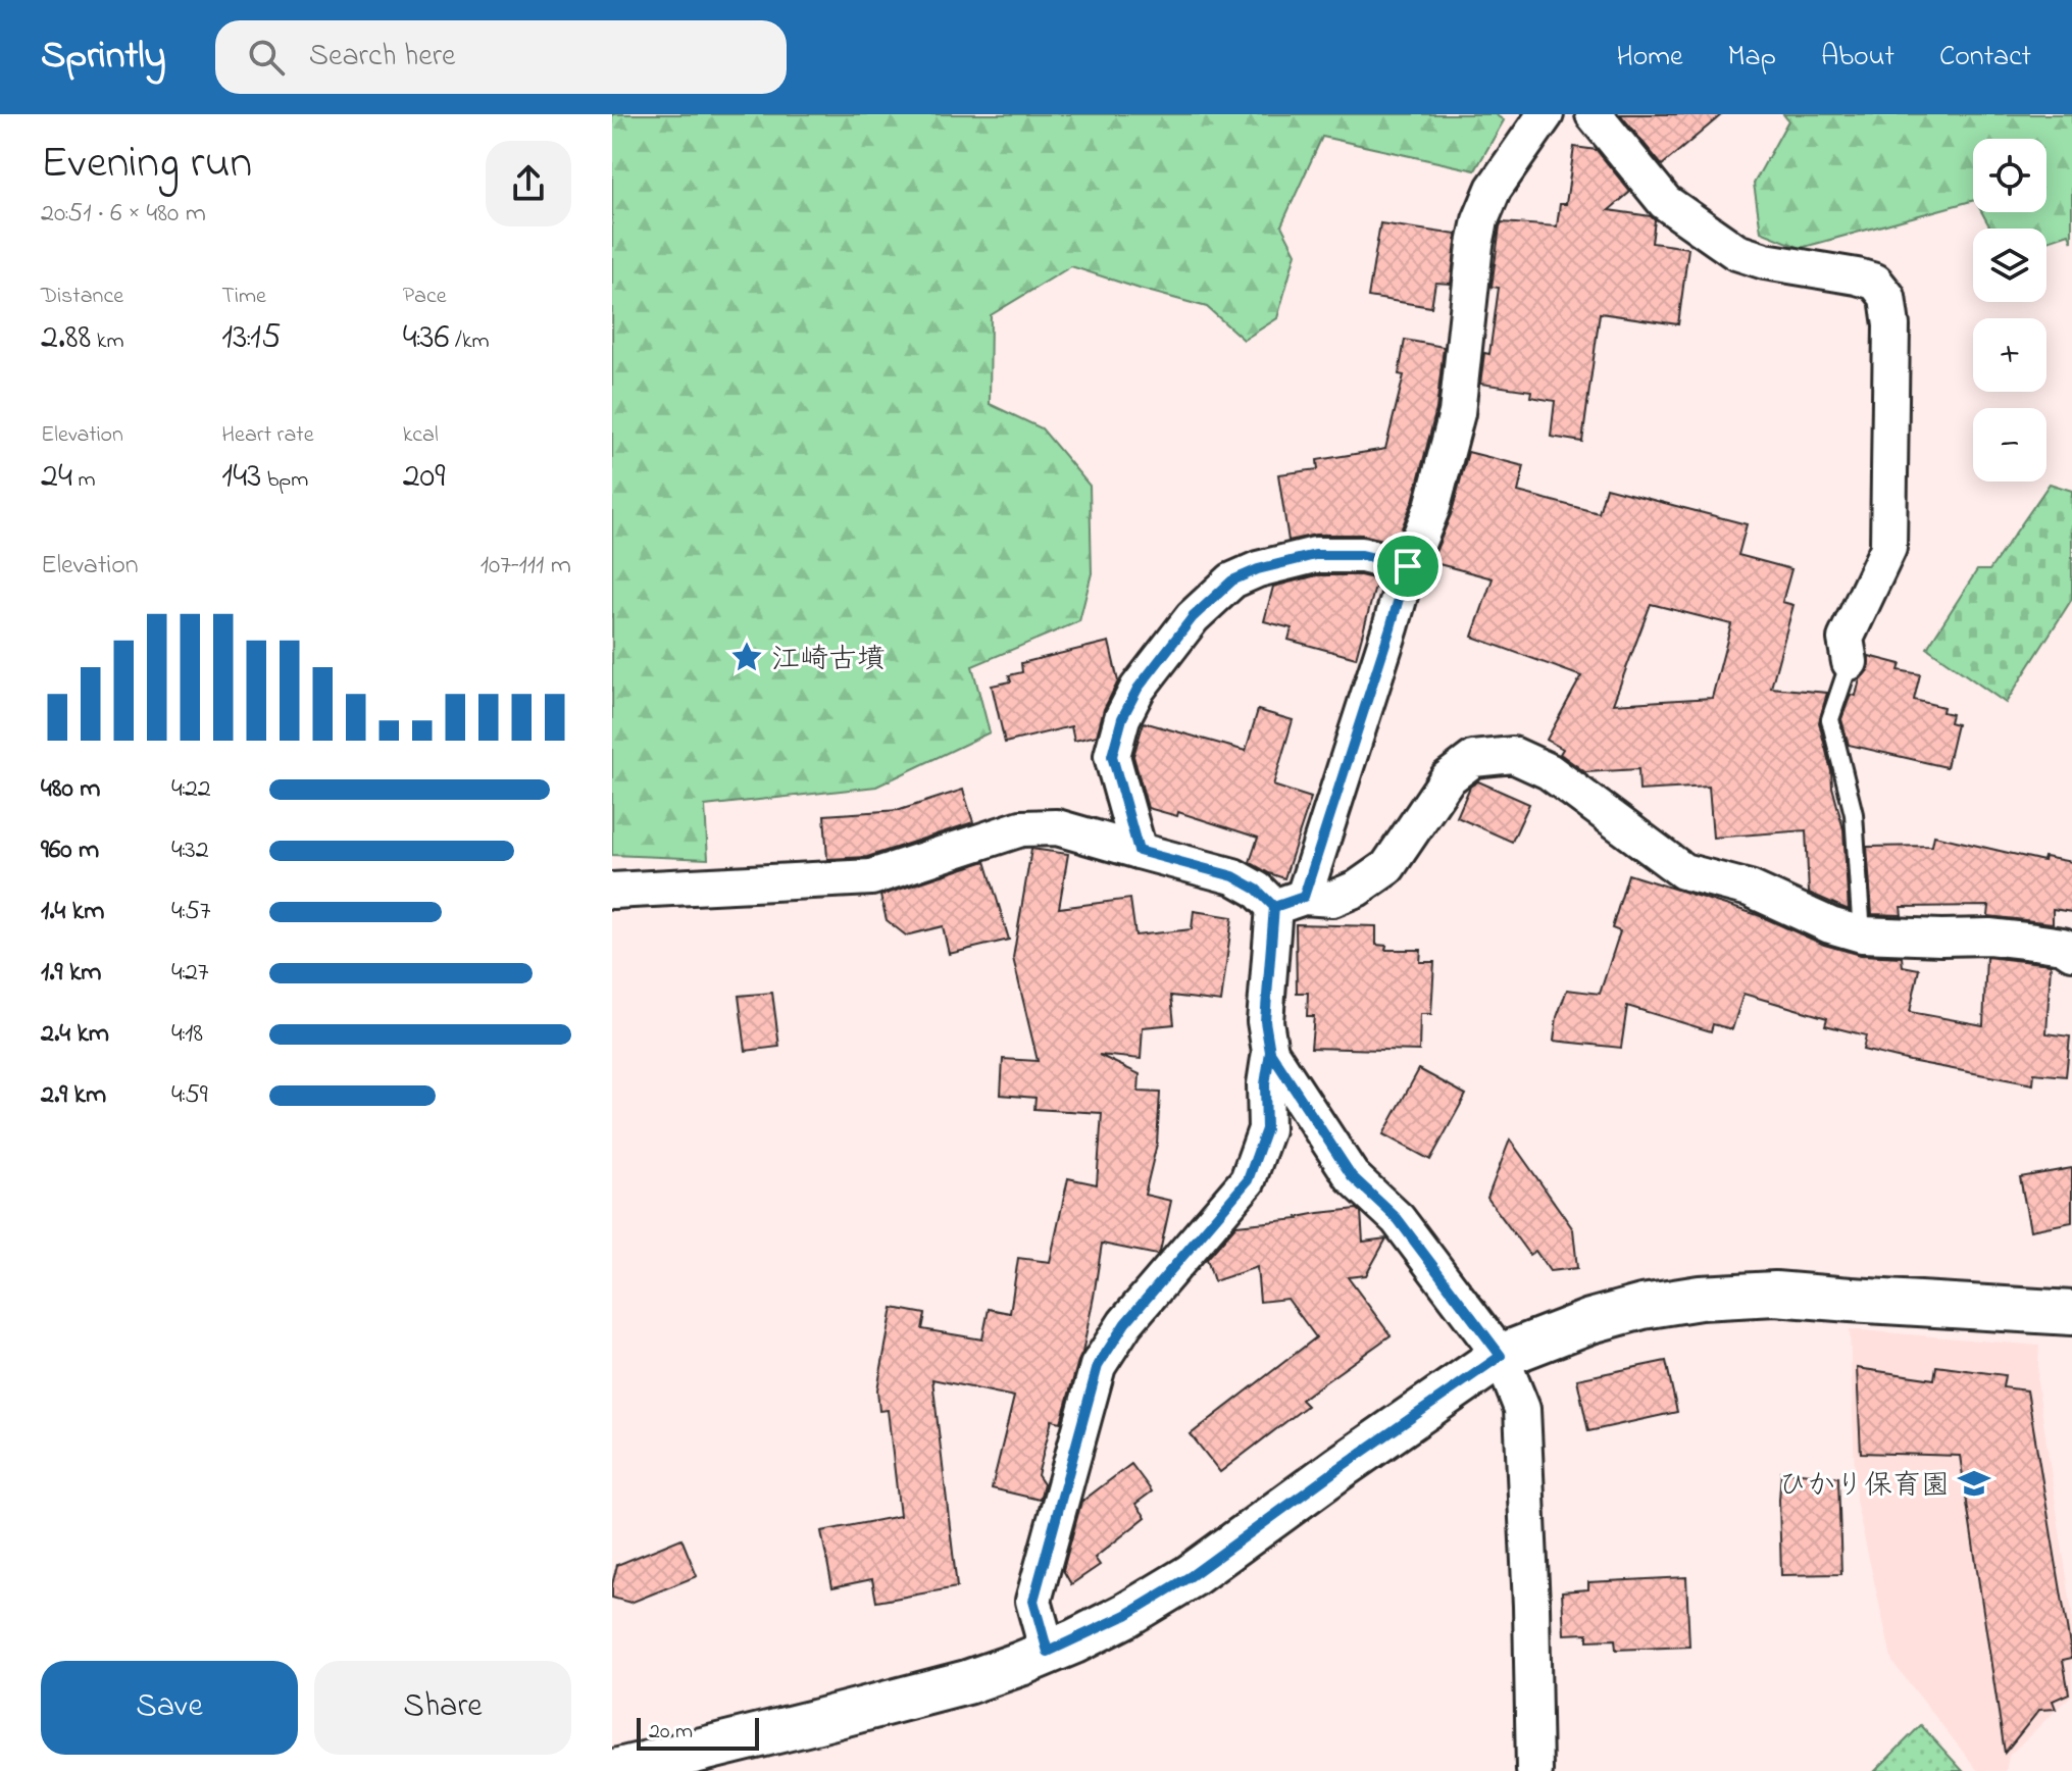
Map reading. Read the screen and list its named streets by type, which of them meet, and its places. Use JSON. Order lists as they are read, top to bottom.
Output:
{
  "places": {
    "place": ["江崎古墳"],
    "school or university": ["ひかり保育園"]
  },
  "scale_bar": "20 m",
  "page": {
    "header": "Sprintly",
    "search": "Search here",
    "nav": [
      "Home",
      "Map",
      "About",
      "Contact"
    ],
    "heading": ["Evening run", "20:51 · 6 × 480 m"],
    "map_buttons": ["+", "−"],
    "stats": [
      ["Distance", "2.88 km"],
      ["Time", "13:15"],
      ["Pace", "4:36 /km"],
      ["Elevation", "24 m"],
      ["Heart rate", "143 bpm"],
      ["kcal", "209"]
    ],
    "chart": ["Elevation", "107–111 m"],
    "list": [
      {
        "name": "480 m",
        "note": "4:22"
      },
      {
        "name": "960 m",
        "note": "4:32"
      },
      {
        "name": "1.4 km",
        "note": "4:57"
      },
      {
        "name": "1.9 km",
        "note": "4:27"
      },
      {
        "name": "2.4 km",
        "note": "4:18"
      },
      {
        "name": "2.9 km",
        "note": "4:59"
      }
    ],
    "buttons": ["Save", "Share"],
    "scale": "20 m"
  }
}
